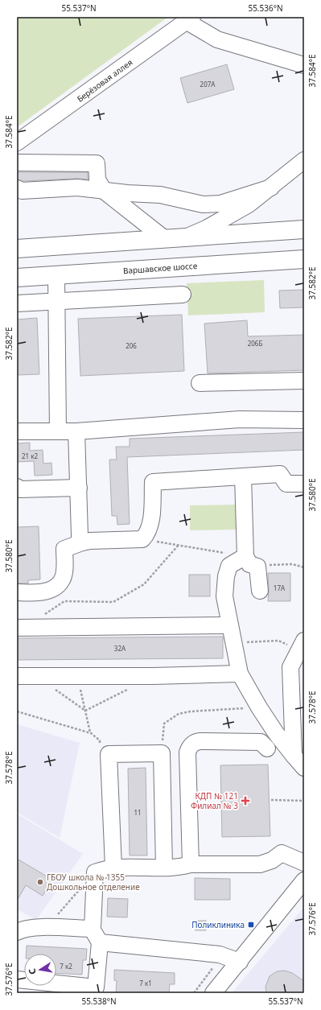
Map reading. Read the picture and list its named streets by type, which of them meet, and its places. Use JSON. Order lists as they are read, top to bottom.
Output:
{
  "streets": {
    "main road": ["Варшавское шоссе"],
    "street": ["Берёзовая аллея"]
  },
  "places": {
    "health": ["КДП № 121 Филиал № 3"],
    "other": ["ГБОУ школа № 1355 Дошкольное отделение"],
    "transit": ["Поликлиника"]
  },
  "house_numbers": [
    "207А",
    "206Б",
    "206",
    "21 к2",
    "17А",
    "32А",
    "11",
    "7 к2",
    "7 к1"
  ],
  "north": "left",
  "coordinates": [
    "55.537°N",
    "55.536°N",
    "37.584°E",
    "37.582°E",
    "37.580°E",
    "37.578°E",
    "37.576°E",
    "55.538°N"
  ]
}
